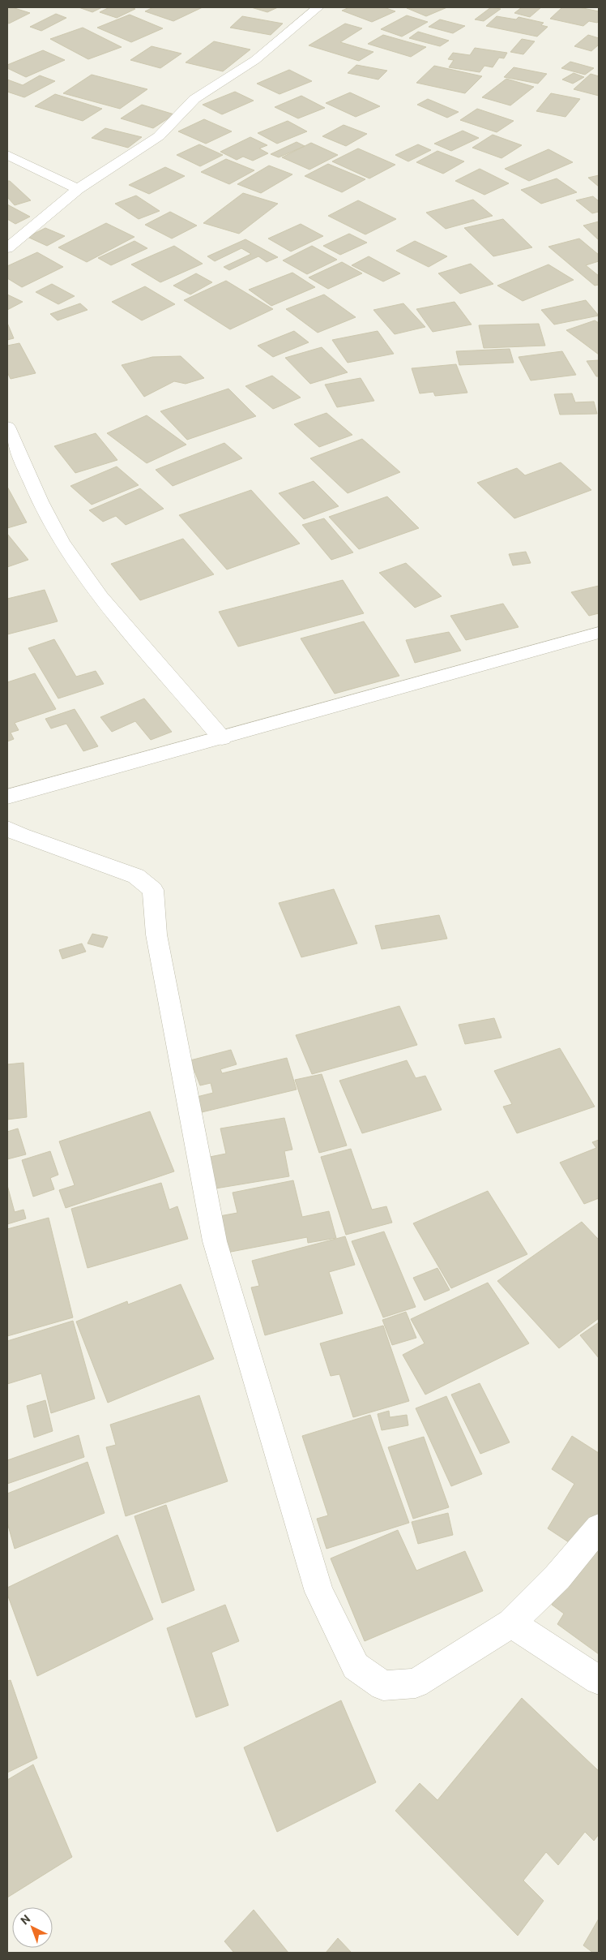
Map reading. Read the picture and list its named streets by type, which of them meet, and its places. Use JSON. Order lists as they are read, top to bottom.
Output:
{
  "north": "top left"
}
